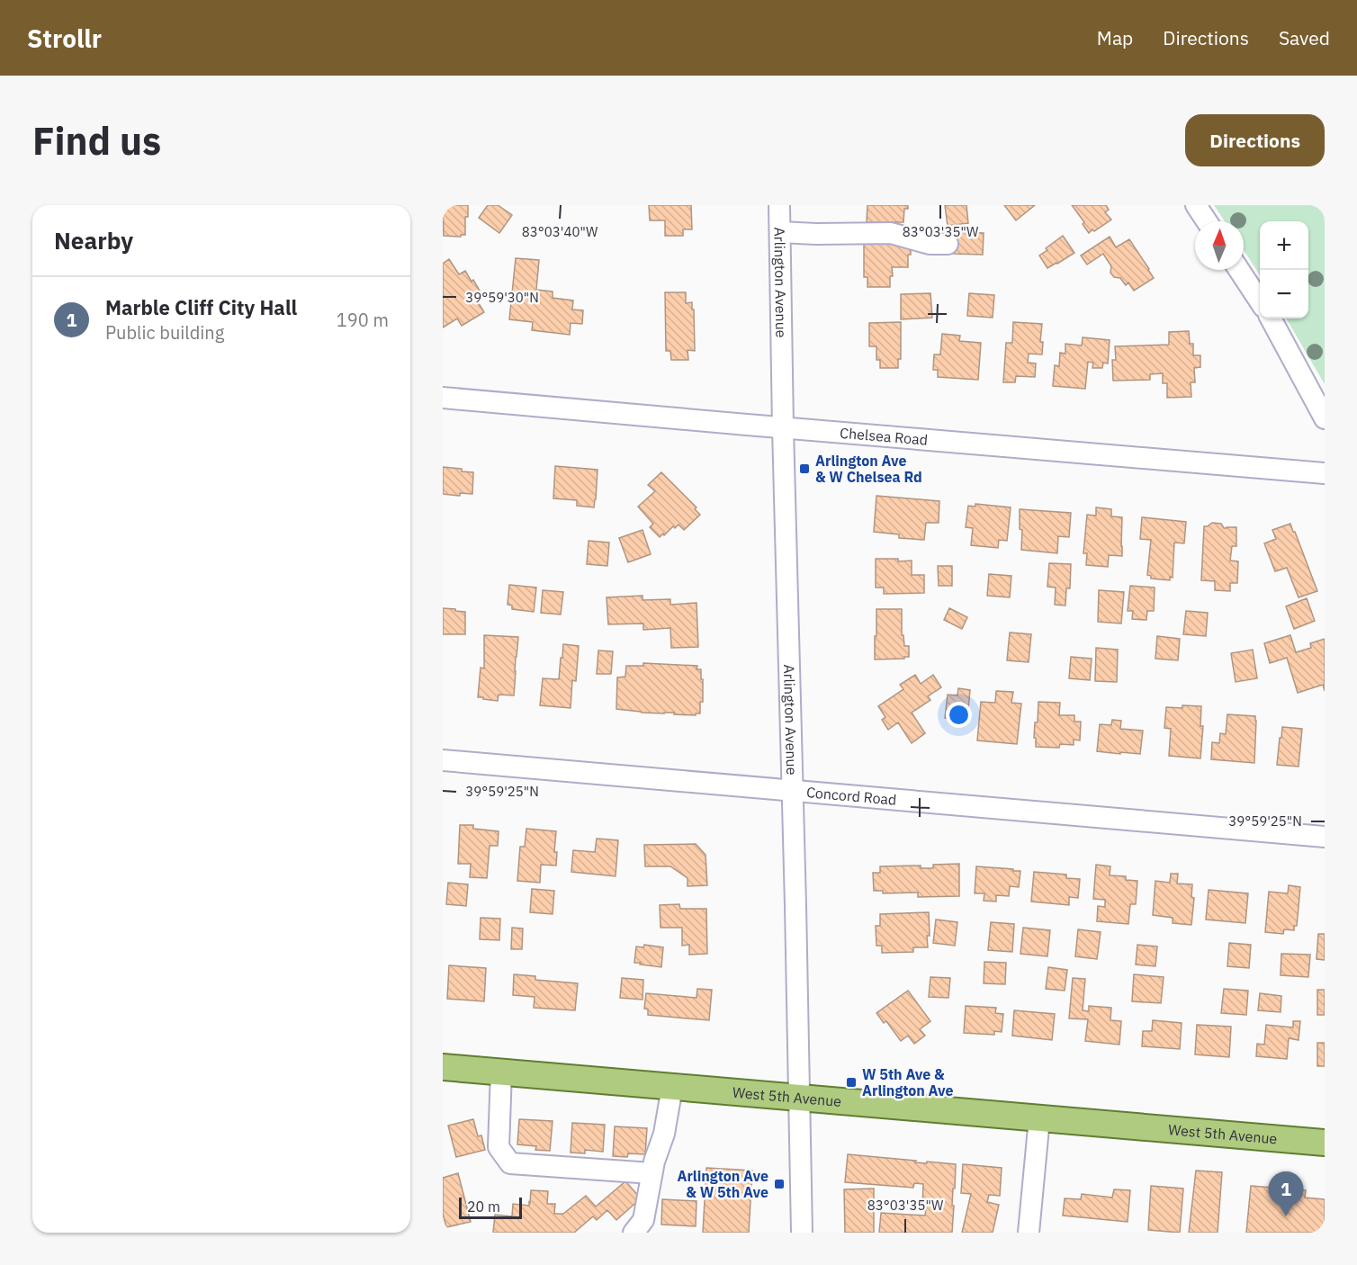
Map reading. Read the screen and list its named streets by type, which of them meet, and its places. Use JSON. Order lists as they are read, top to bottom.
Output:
{
  "streets": {
    "main road": ["West 5th Avenue"],
    "street": ["Arlington Avenue", "Chelsea Road", "Concord Road"]
  },
  "crossings": [
    ["Arlington Avenue", "Chelsea Road"],
    ["Arlington Avenue", "Concord Road"],
    ["Arlington Avenue", "West 5th Avenue"]
  ],
  "places": {
    "transit": ["Arlington Ave & W Chelsea Rd", "W 5th Ave & Arlington Ave", "Arlington Ave & W 5th Ave"]
  },
  "scale_bar": "20 m",
  "north": "top",
  "page": {
    "header": "Strollr",
    "nav": ["Map", "Directions", "Saved"],
    "buttons": "Directions",
    "title": "Find us",
    "heading": "Nearby",
    "map_buttons": ["+", "−"],
    "list": [
      {
        "mark": "1",
        "name": "Marble Cliff City Hall",
        "note": "Public building",
        "value": "190 m"
      }
    ],
    "pins": "1",
    "scale": "20 m"
  },
  "coordinates": [
    "83°03'40\"W",
    "83°03'35\"W",
    "39°59'30\"N",
    "39°59'25\"N"
  ]
}
